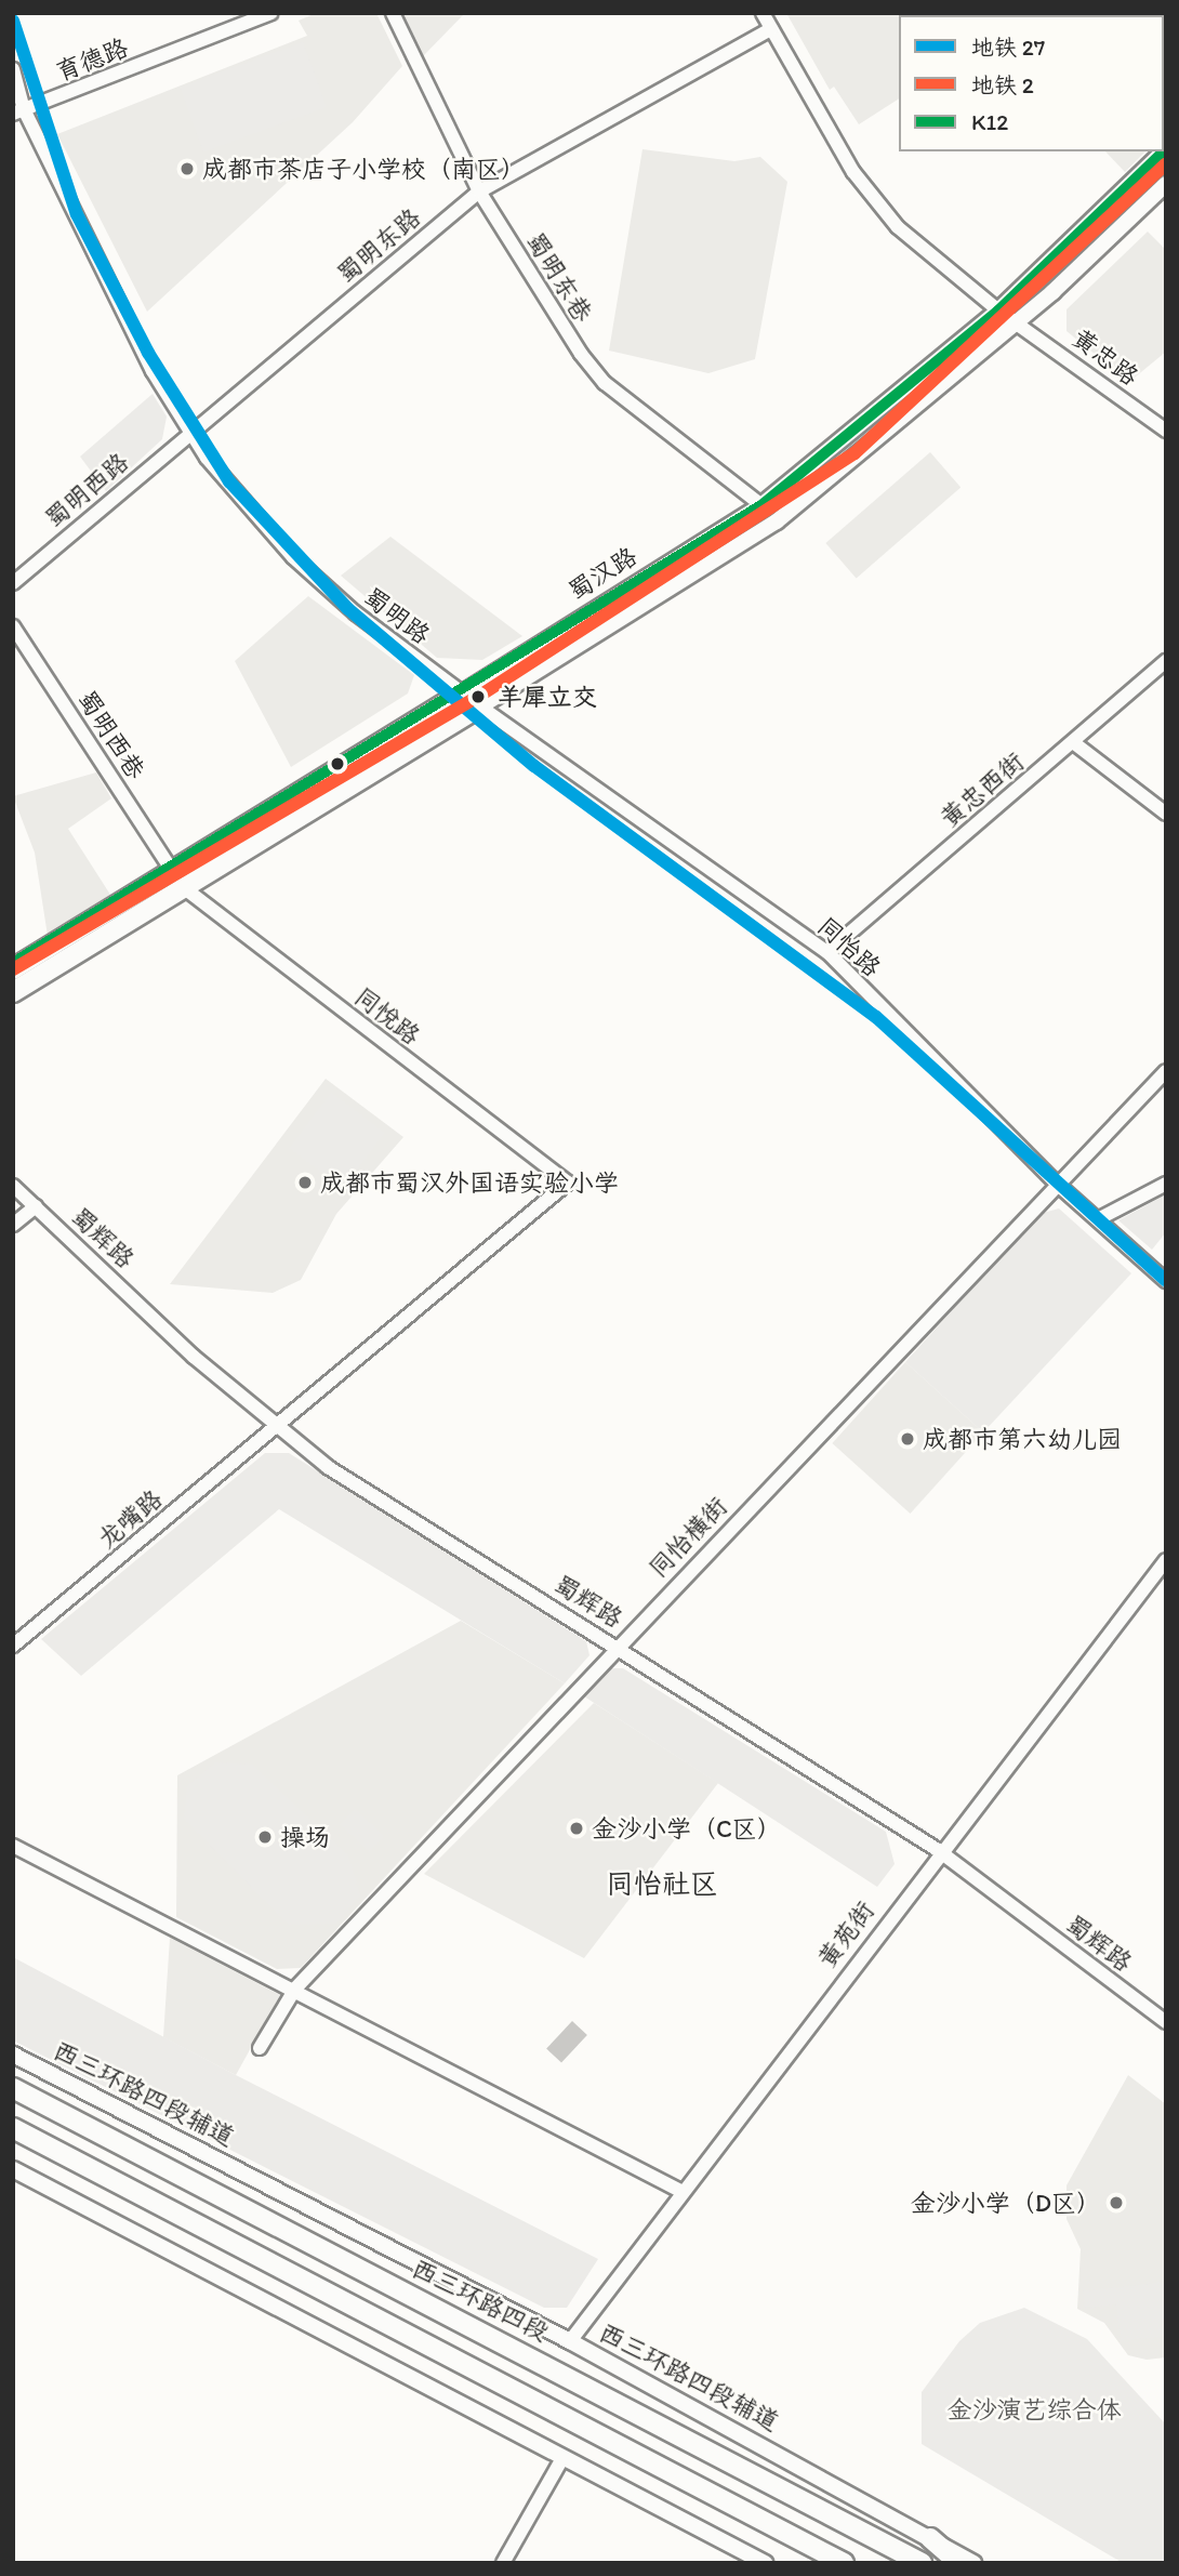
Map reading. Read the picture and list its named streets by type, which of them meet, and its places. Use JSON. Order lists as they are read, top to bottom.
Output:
{
  "streets": {
    "highway": ["蜀汉路", "西三环路四段"],
    "main road": ["西三环路四段辅道"],
    "street": [
      "育德路",
      "蜀明东路",
      "蜀明东巷",
      "黄忠路",
      "蜀明西路",
      "蜀明路",
      "蜀明西巷",
      "黄忠西街",
      "同怡路",
      "同悦路",
      "蜀辉路",
      "龙嘴路",
      "同怡横街",
      "黄苑街"
    ]
  },
  "crossings": [
    ["育德路", "蜀明路"],
    ["蜀明东路", "蜀明东巷"],
    ["蜀明东路", "黄忠路"],
    ["蜀明东路", "蜀明西路"],
    ["蜀明东路", "蜀明路"],
    ["蜀明东巷", "蜀汉路"],
    ["黄忠路", "蜀汉路"],
    ["蜀明西路", "蜀明路"],
    ["蜀汉路", "蜀明路"],
    ["蜀汉路", "蜀明西巷"],
    ["蜀汉路", "同怡路"],
    ["蜀汉路", "同悦路"],
    ["蜀明路", "同怡路"],
    ["蜀明西巷", "同悦路"],
    ["黄忠西街", "同怡路"],
    ["同怡路", "同怡横街"],
    ["同悦路", "龙嘴路"],
    ["蜀辉路", "龙嘴路"],
    ["蜀辉路", "同怡横街"],
    ["蜀辉路", "黄苑街"],
    ["黄苑街", "西三环路四段辅道"]
  ],
  "districts": ["同怡社区"],
  "parks": ["金沙演艺综合体"],
  "places": [
    "成都市茶店子小学校（南区）",
    "羊犀立交",
    "成都市蜀汉外国语实验小学",
    "成都市第六幼儿园",
    "金沙小学（C区）",
    "操场",
    "金沙小学（D区）"
  ],
  "lines": ["metro line 27", "transit line K12", "metro line 2"],
  "legend": ["地铁 27", "地铁 2", "K12"]
}
